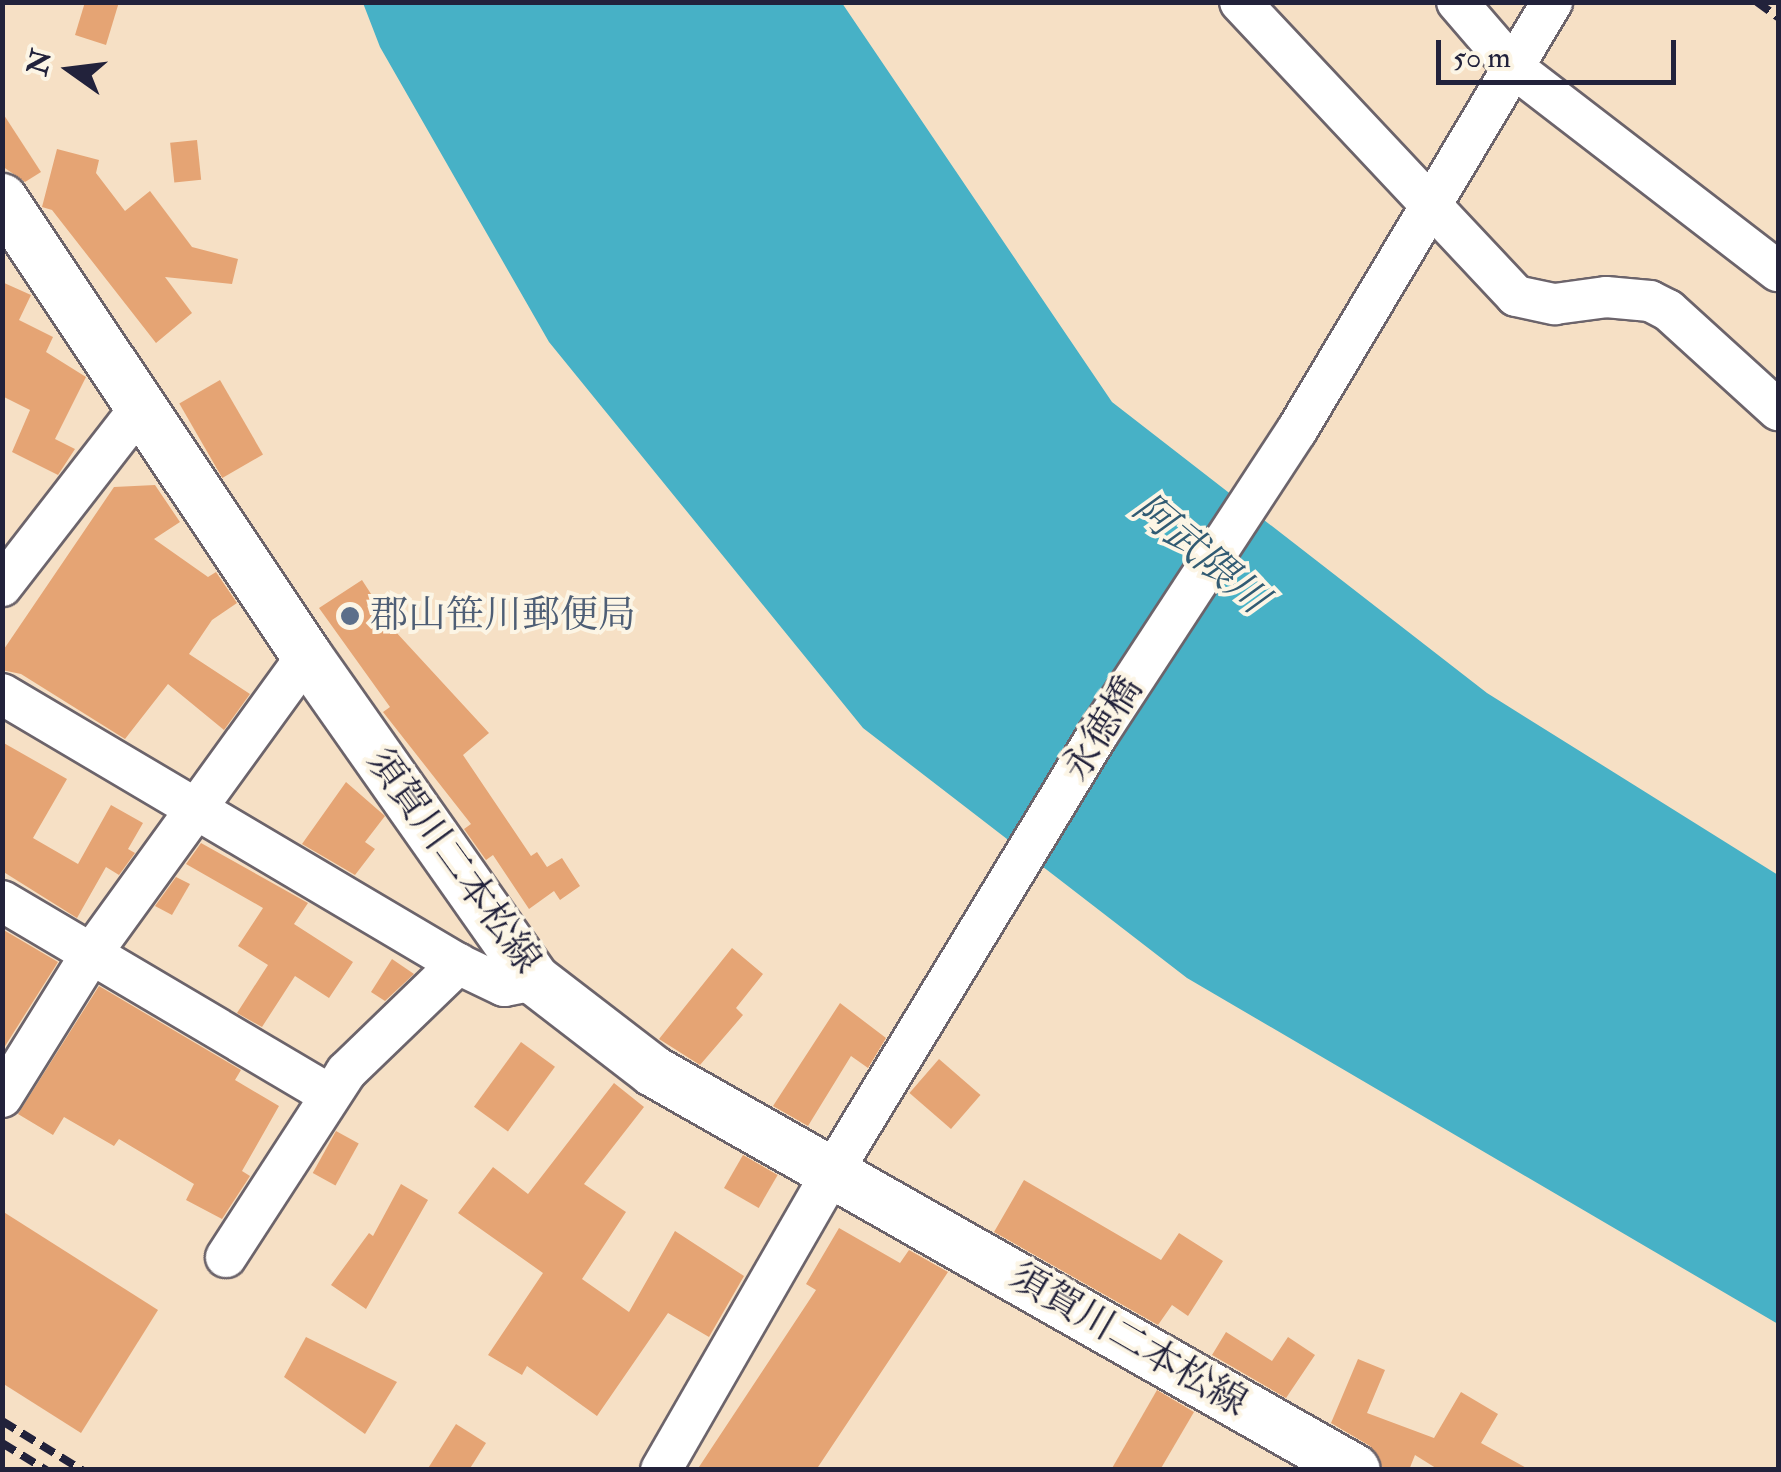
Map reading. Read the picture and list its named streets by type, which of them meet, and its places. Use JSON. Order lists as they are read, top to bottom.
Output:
{
  "streets": {
    "main road": ["須賀川二本松線"],
    "street": ["永徳橋"]
  },
  "crossings": [
    ["永徳橋", "須賀川二本松線"]
  ],
  "water": ["阿武隈川"],
  "places": ["郡山笹川郵便局"],
  "scale_bar": "50 m",
  "north": "left"
}
